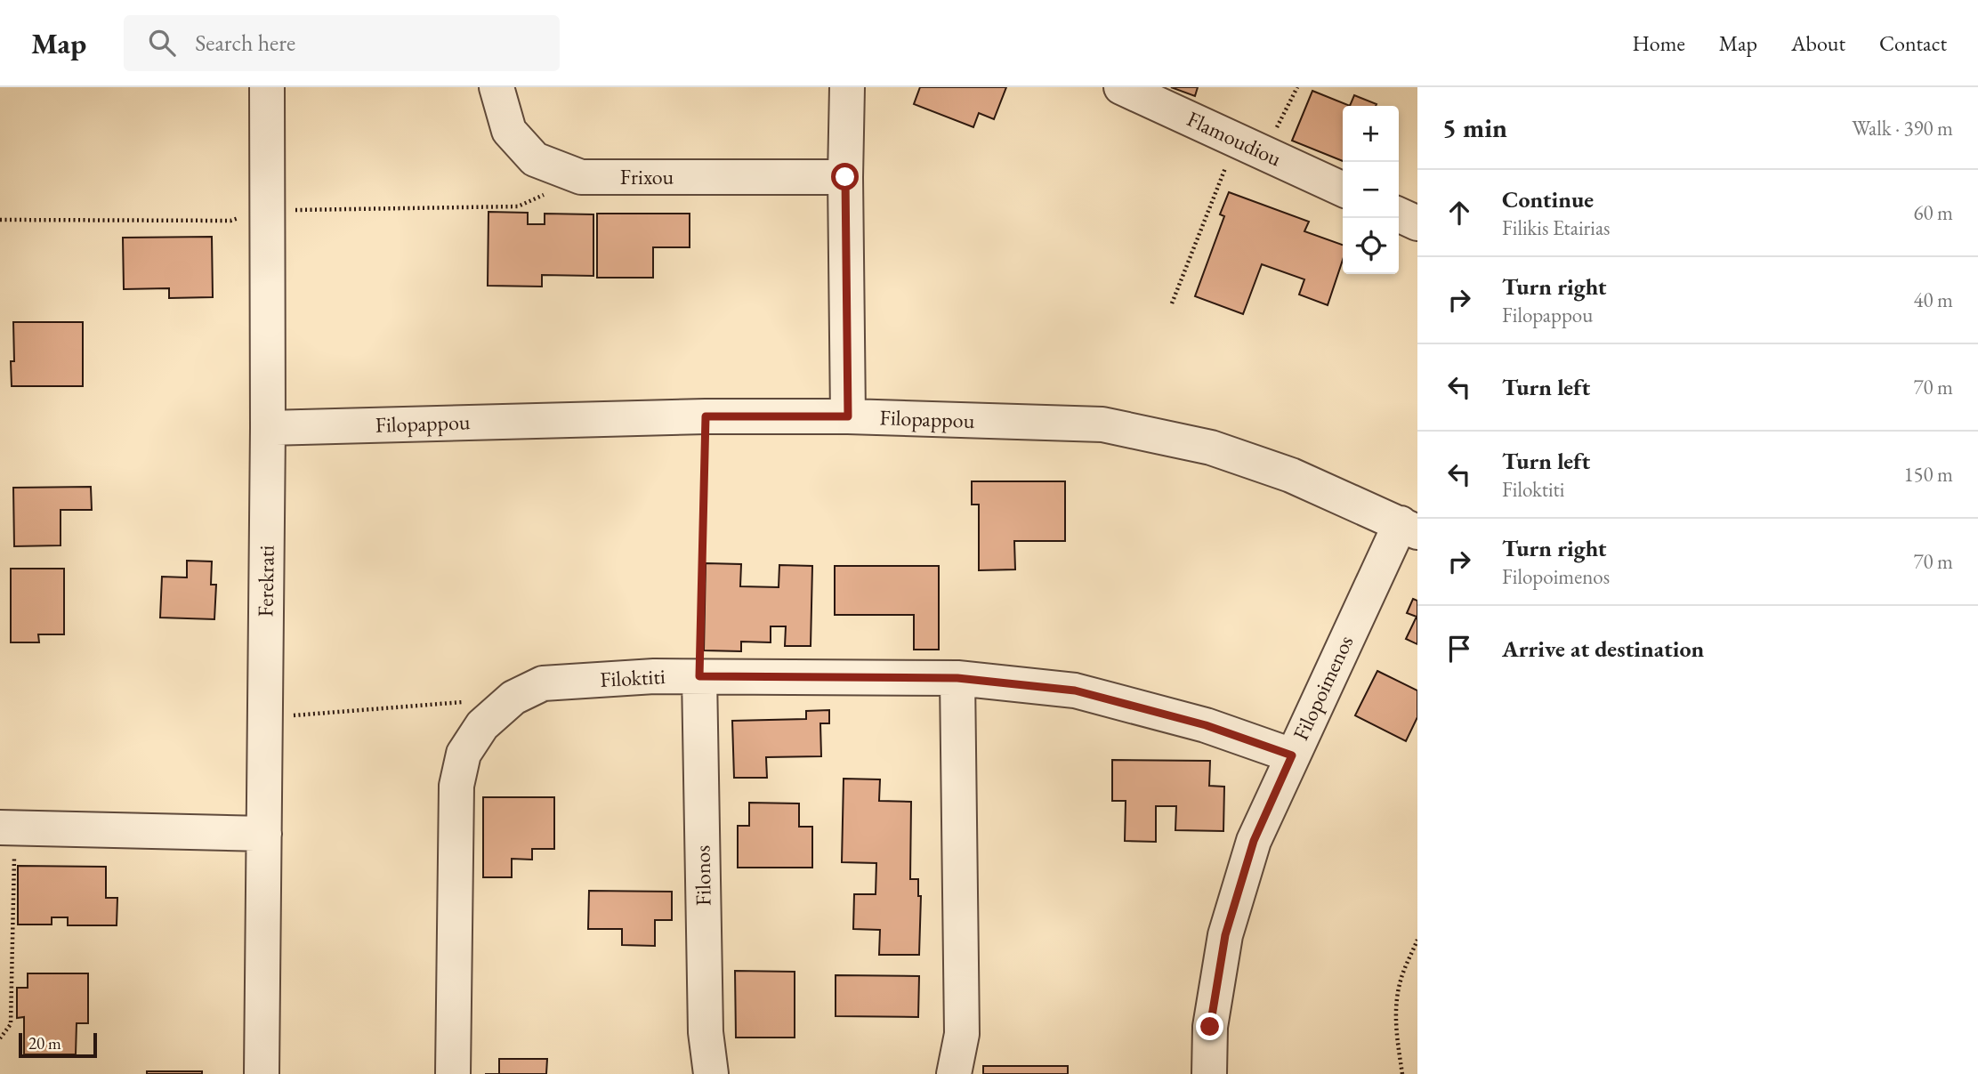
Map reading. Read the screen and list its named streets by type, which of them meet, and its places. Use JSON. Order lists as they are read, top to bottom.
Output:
{
  "streets": {
    "street": [
      "Flamoudiou",
      "Frixou",
      "Filopappou",
      "Ferekrati",
      "Filoktiti",
      "Filopoimenos",
      "Filonos"
    ]
  },
  "crossings": [
    ["Filopappou", "Ferekrati"],
    ["Filopappou", "Filopoimenos"],
    ["Filoktiti", "Filopoimenos"],
    ["Filoktiti", "Filonos"]
  ],
  "scale_bar": "20 m",
  "page": {
    "header": "Map",
    "search": "Search here",
    "nav": [
      "Home",
      "Map",
      "About",
      "Contact"
    ],
    "heading": ["5 min", "Walk · 390 m"],
    "map_buttons": ["+", "−"],
    "list": [
      ["Continue", "Filikis Etairias", "60 m"],
      ["Turn right", "Filopappou", "40 m"],
      ["Turn left", "70 m"],
      ["Turn left", "Filoktiti", "150 m"],
      ["Turn right", "Filopoimenos", "70 m"],
      "Arrive at destination"
    ],
    "scale": "20 m"
  }
}
